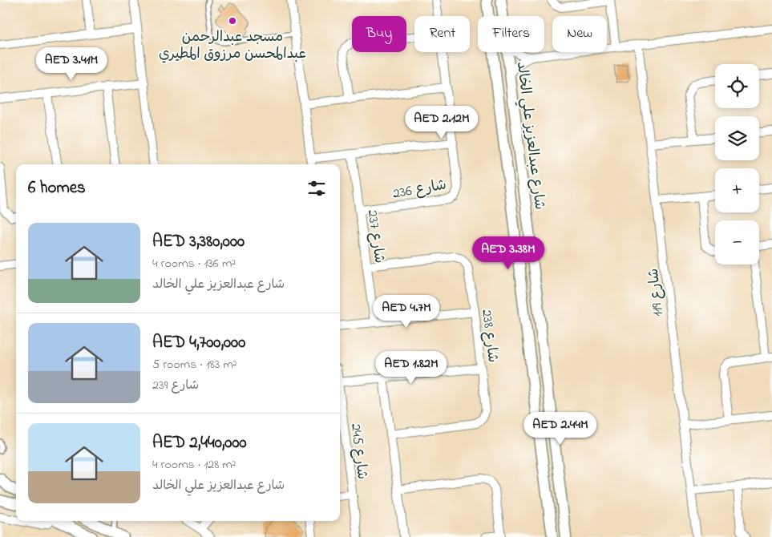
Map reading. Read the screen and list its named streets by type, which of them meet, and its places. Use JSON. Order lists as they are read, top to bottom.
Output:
{
  "streets": {
    "street": [
      "شارع عبدالعزيز علي الخالد",
      "شارع 236",
      "شارع 237",
      "شارع 119",
      "شارع 238",
      "شارع 245"
    ]
  },
  "crossings": [
    ["شارع 236", "شارع 237"],
    ["شارع 237", "شارع 238"]
  ],
  "places": ["مسجد عبدالرحمن عبدالمحسن مرزوق المطيري"],
  "page": {
    "chip": [
      "Buy",
      "Rent",
      "Filters",
      "New"
    ],
    "price": [
      "AED 3.41M",
      "AED 2.12M",
      "AED 3.38M",
      "AED 4.7M",
      "AED 1.82M",
      "AED 2.44M"
    ],
    "map_buttons": ["+", "−"],
    "heading": "6 homes",
    "list": [
      {
        "name": "AED 3,380,000",
        "note": "4 rooms · 136 m² · شارع عبدالعزيز علي الخالد"
      },
      {
        "name": "AED 4,700,000",
        "note": "5 rooms · 183 m² · شارع 239"
      },
      {
        "name": "AED 2,440,000",
        "note": "4 rooms · 128 m² · شارع عبدالعزيز علي الخالد"
      }
    ]
  }
}
